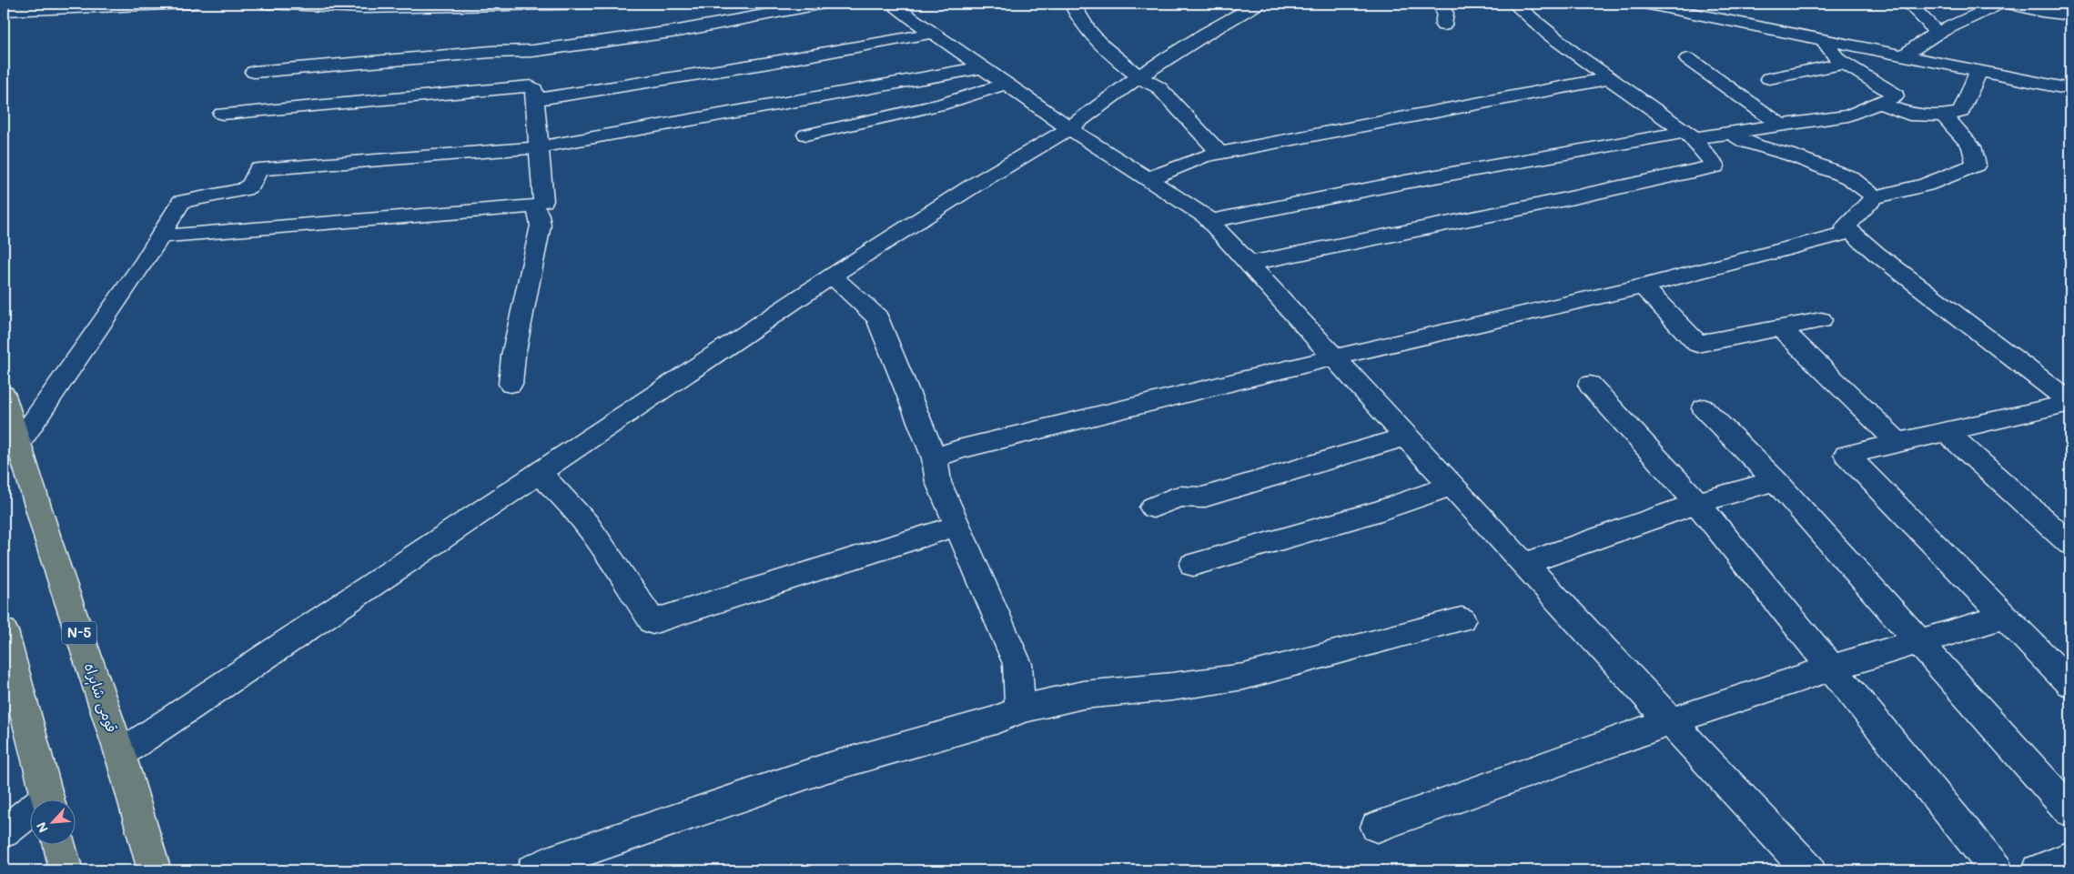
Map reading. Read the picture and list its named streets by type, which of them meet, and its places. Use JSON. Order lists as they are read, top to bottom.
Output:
{
  "streets": {
    "highway": ["N-5", "قومی شاہراہ"]
  },
  "north": "bottom left"
}
